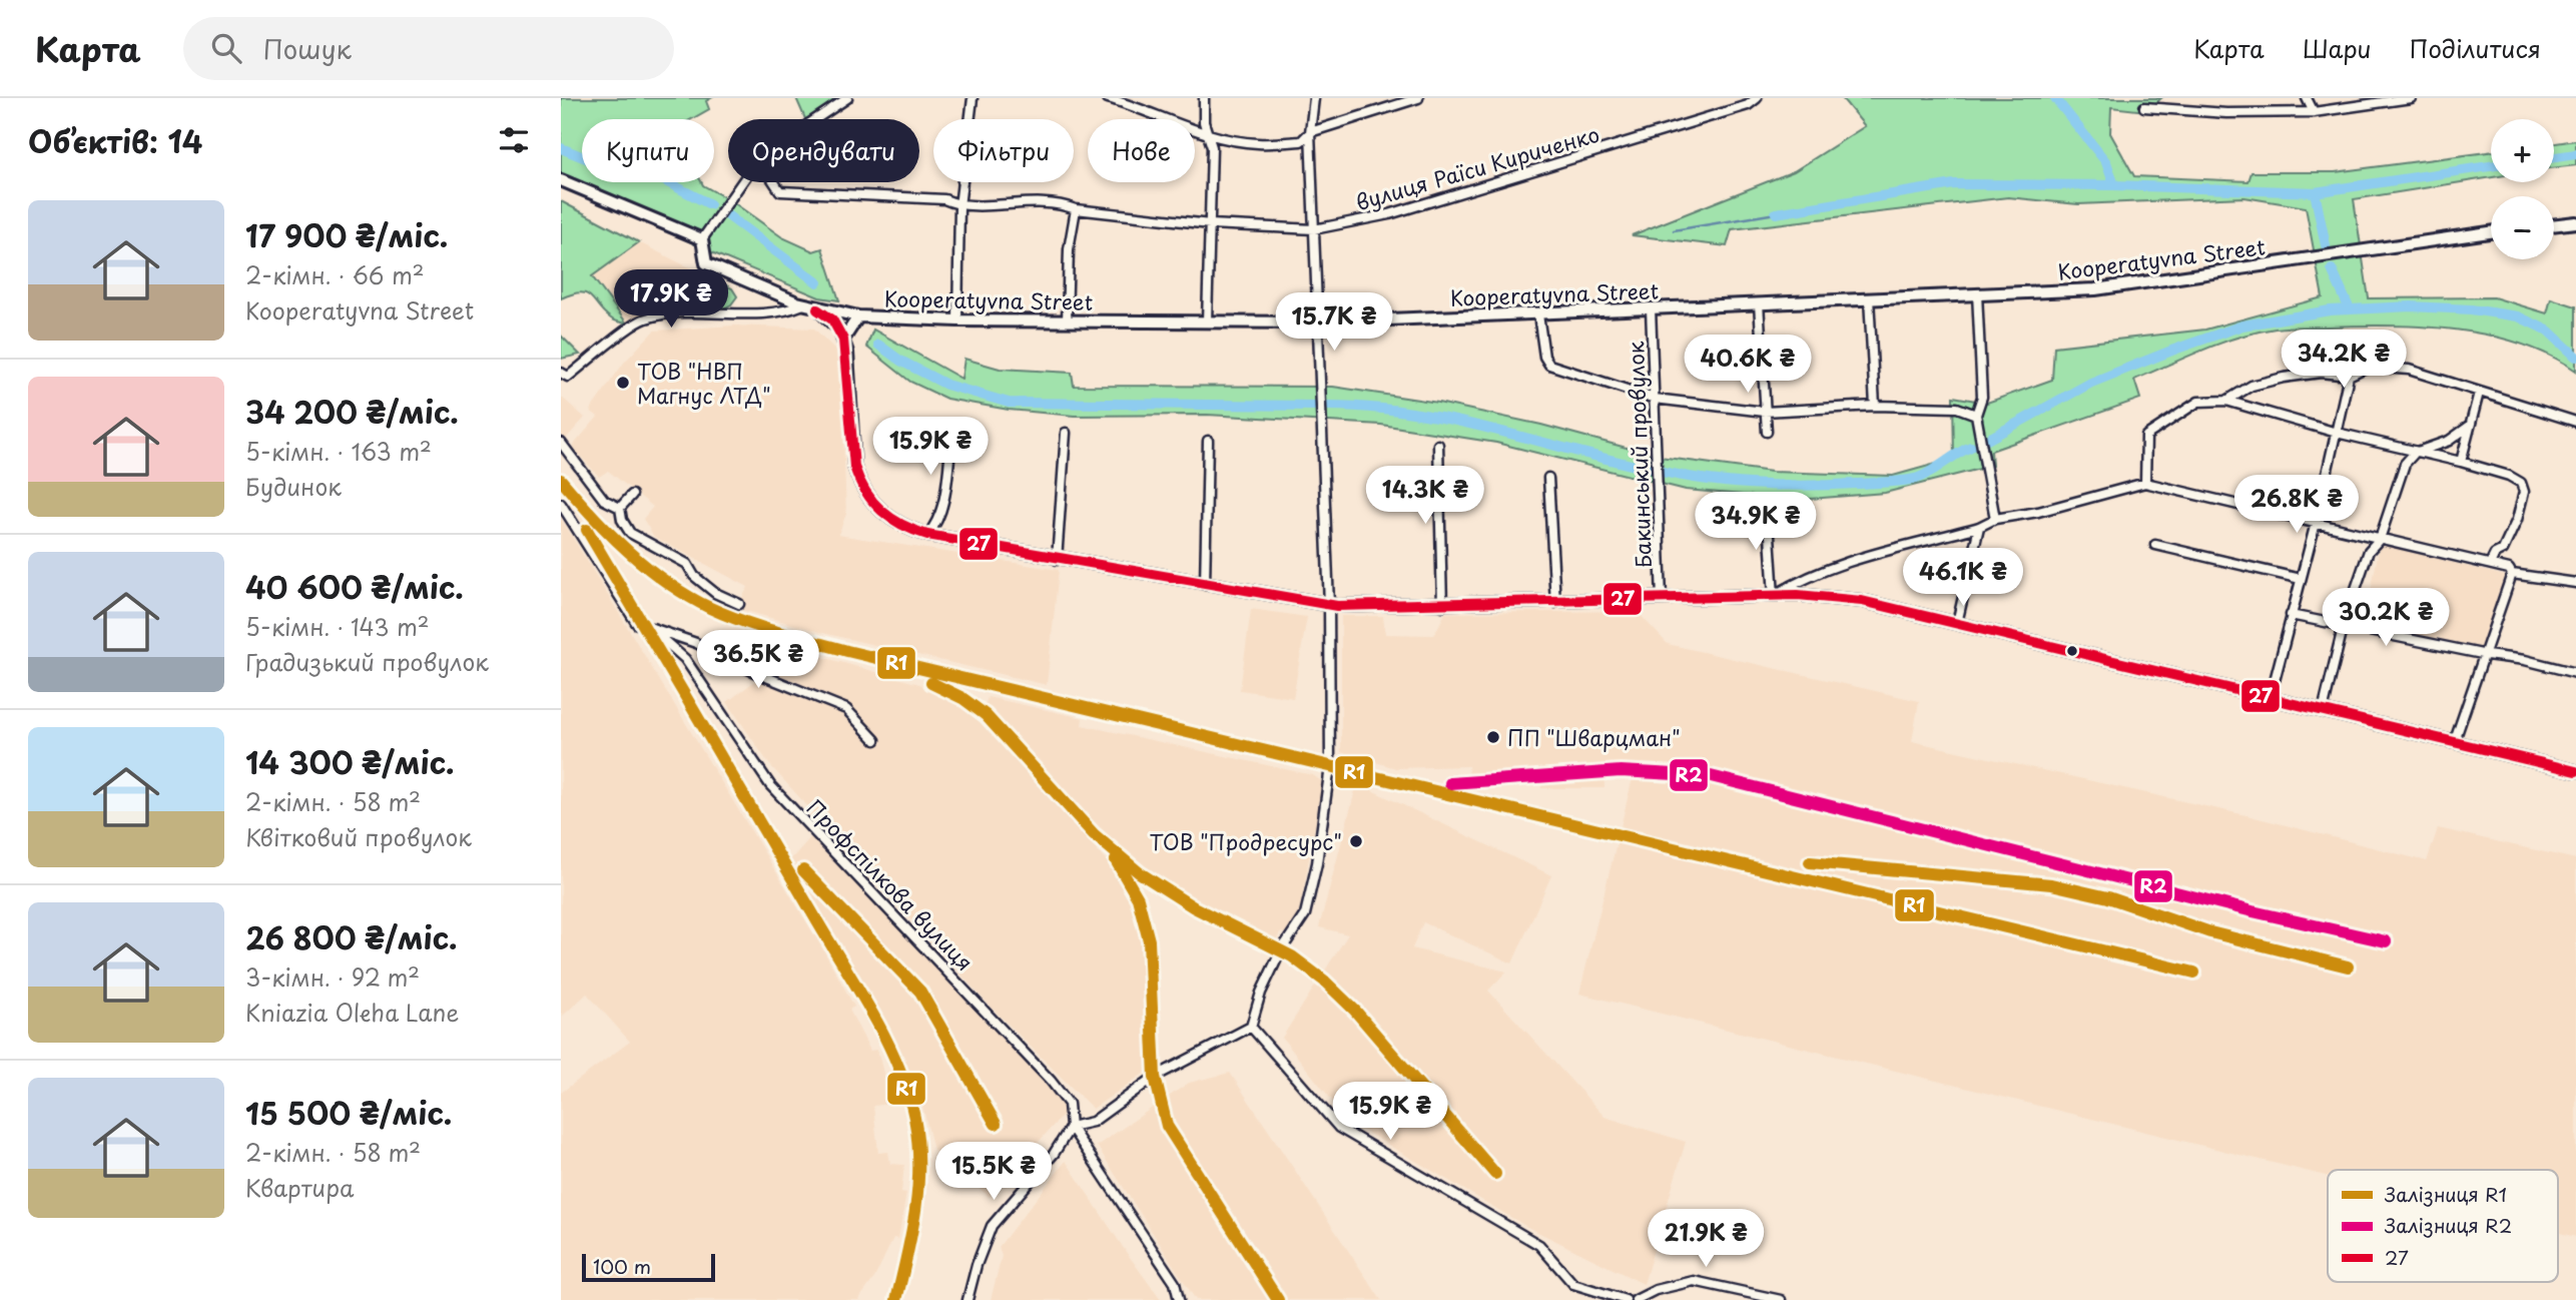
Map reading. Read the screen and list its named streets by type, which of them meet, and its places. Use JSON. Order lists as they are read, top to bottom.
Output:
{
  "streets": {
    "street": [
      "вулиця Раїси Кириченко",
      "Kooperatyvna Street",
      "Бакинський провулок",
      "Профспілкова вулиця"
    ]
  },
  "crossings": [
    ["Kooperatyvna Street", "Бакинський провулок"]
  ],
  "places": ["ТОВ \"НВП Магнус ЛТД\"", "ПП \"Шварцман\"", "ТОВ \"Продресурс\""],
  "lines": ["transit line 27", "rail line R1", "rail line R2"],
  "legend": ["Залізниця R1", "Залізниця R2", "27"],
  "scale_bar": "100 m",
  "page": {
    "header": "Карта",
    "search": "Пошук",
    "nav": ["Карта", "Шари", "Поділитися"],
    "heading": "Об’єктів: 14",
    "map_buttons": ["+", "−"],
    "chip": [
      "Купити",
      "Орендувати",
      "Фільтри",
      "Нове"
    ],
    "list": [
      {
        "name": "17 900 ₴/міс.",
        "note": "2-кімн. · 66 m² · Kooperatyvna Street"
      },
      {
        "name": "34 200 ₴/міс.",
        "note": "5-кімн. · 163 m² · Будинок"
      },
      {
        "name": "40 600 ₴/міс.",
        "note": "5-кімн. · 143 m² · Градизький провулок"
      },
      {
        "name": "14 300 ₴/міс.",
        "note": "2-кімн. · 58 m² · Квітковий провулок"
      },
      {
        "name": "26 800 ₴/міс.",
        "note": "3-кімн. · 92 m² · Kniazia Oleha Lane"
      },
      {
        "name": "15 500 ₴/міс.",
        "note": "2-кімн. · 58 m² · Квартира"
      }
    ],
    "price": [
      "17.9K ₴",
      "15.7K ₴",
      "34.2K ₴",
      "40.6K ₴",
      "15.9K ₴",
      "14.3K ₴",
      "26.8K ₴",
      "34.9K ₴",
      "46.1K ₴",
      "30.2K ₴",
      "36.5K ₴",
      "15.9K ₴",
      "15.5K ₴",
      "21.9K ₴"
    ],
    "scale": "100 m"
  }
}
